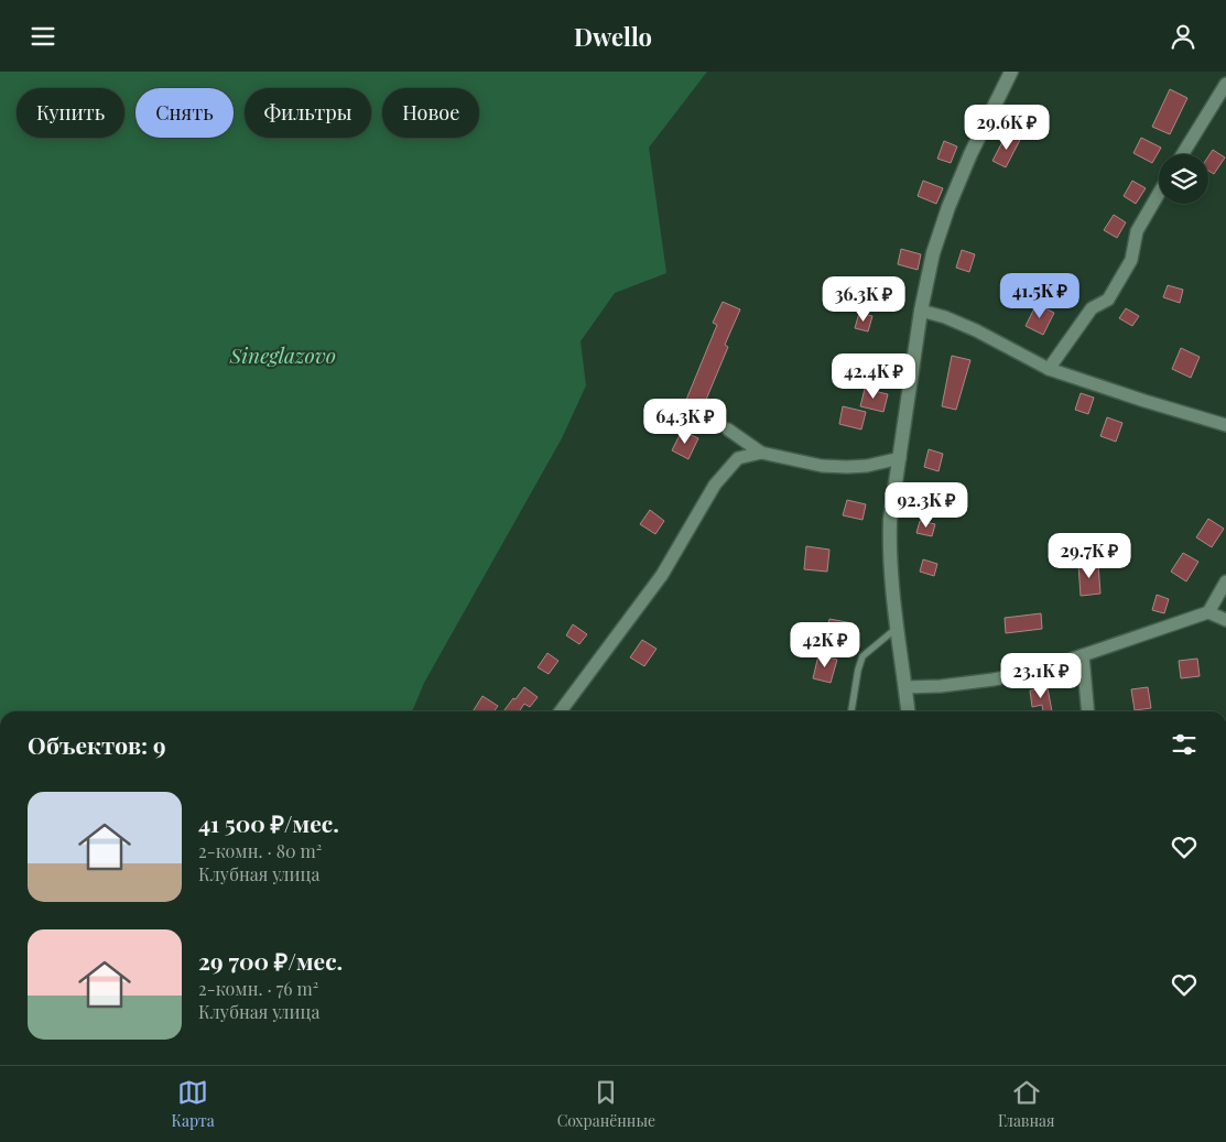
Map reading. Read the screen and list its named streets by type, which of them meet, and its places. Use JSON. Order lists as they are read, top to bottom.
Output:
{
  "water": ["Sineglazovo"],
  "page": {
    "header": "Dwello",
    "chip": [
      "Купить",
      "Снять",
      "Фильтры",
      "Новое"
    ],
    "price": [
      "29.6K ₽",
      "41.5K ₽",
      "36.3K ₽",
      "42.4K ₽",
      "64.3K ₽",
      "92.3K ₽",
      "29.7K ₽",
      "42K ₽",
      "23.1K ₽"
    ],
    "heading": "Объектов: 9",
    "list": [
      {
        "name": "41 500 ₽/мес.",
        "note": "2-комн. · 80 m² · Клубная улица"
      },
      {
        "name": "29 700 ₽/мес.",
        "note": "2-комн. · 76 m² · Клубная улица"
      }
    ],
    "tabs": ["Карта", "Сохранённые", "Главная"]
  }
}
